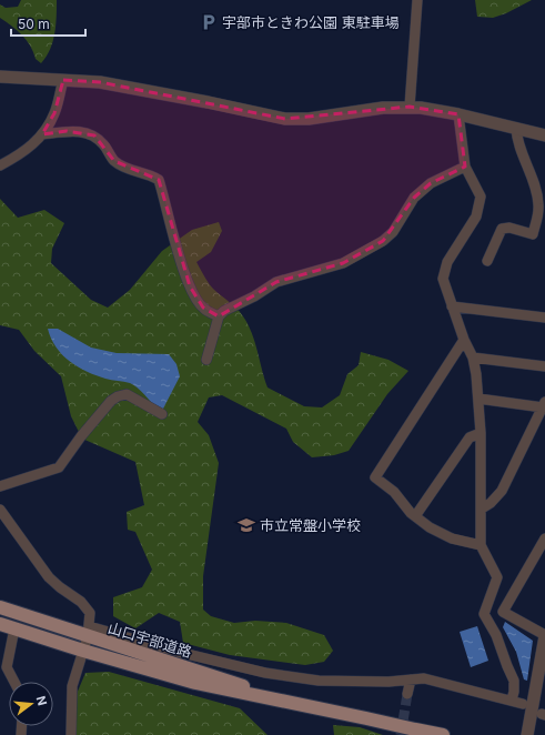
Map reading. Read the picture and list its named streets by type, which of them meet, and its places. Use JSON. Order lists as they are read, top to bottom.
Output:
{
  "streets": {
    "main road": ["山口宇部道路"]
  },
  "places": {
    "parking": ["宇部市ときわ公園 東駐車場"],
    "school or university": ["市立常盤小学校"]
  },
  "scale_bar": "50 m",
  "north": "right"
}
